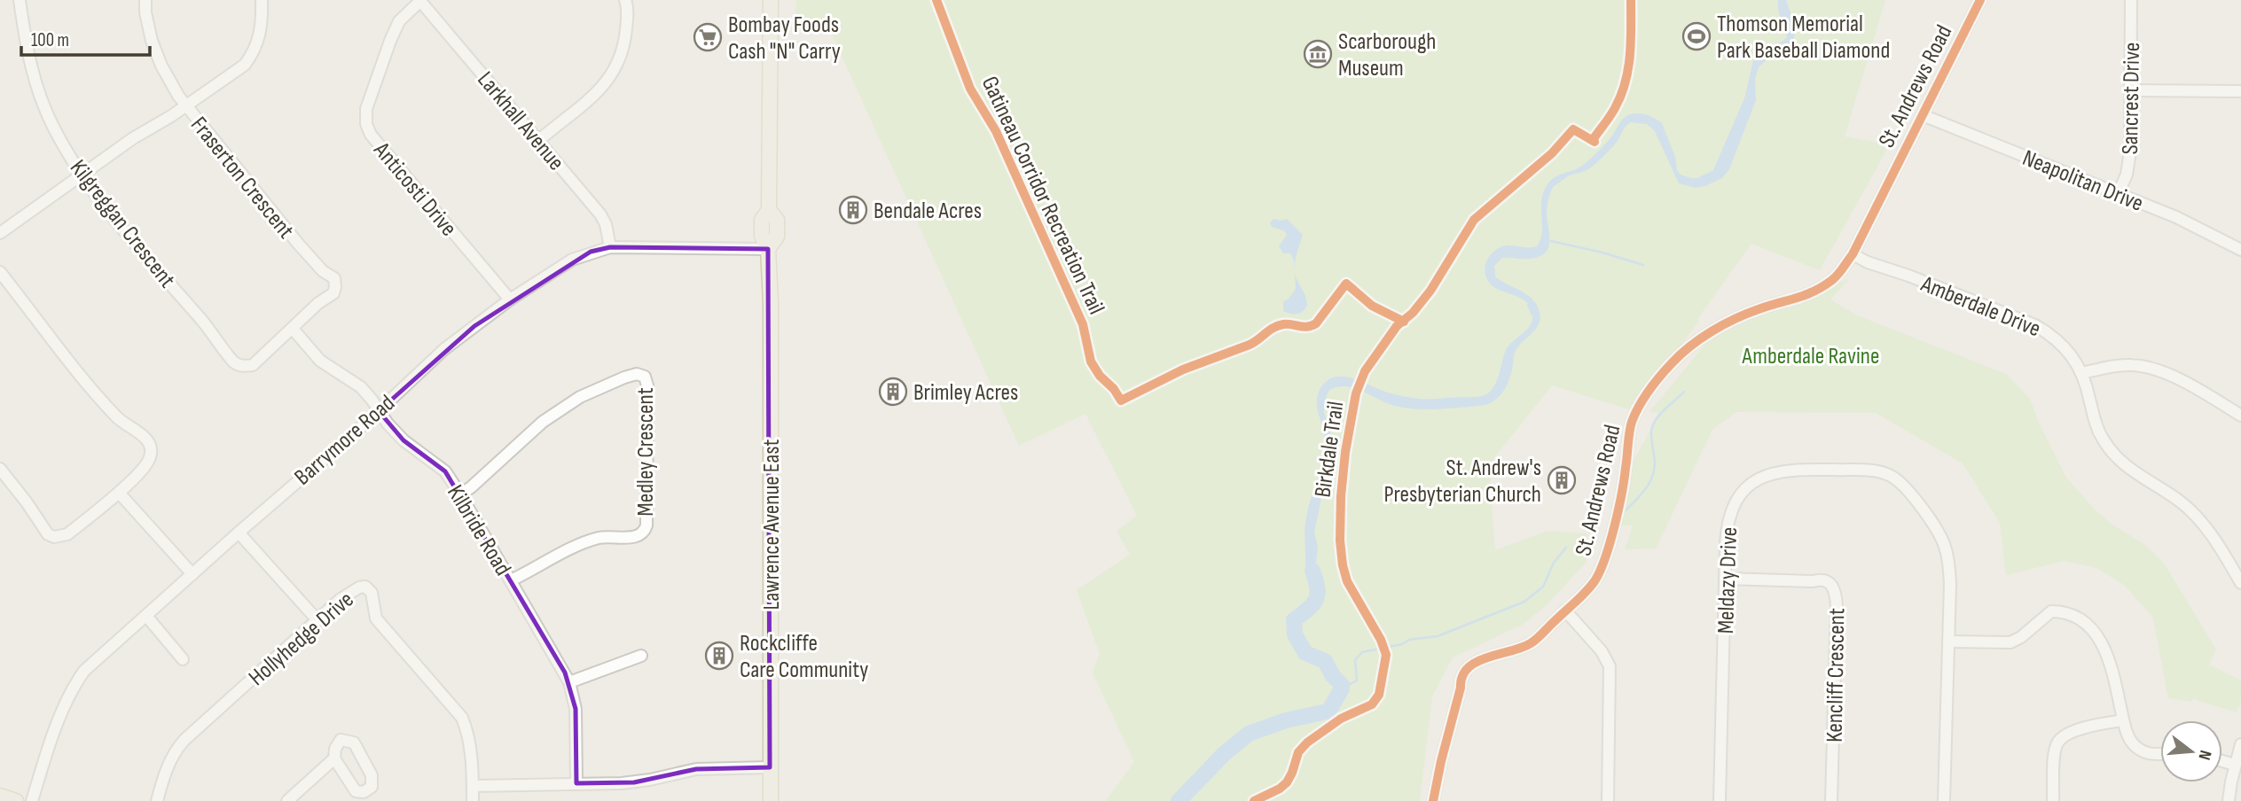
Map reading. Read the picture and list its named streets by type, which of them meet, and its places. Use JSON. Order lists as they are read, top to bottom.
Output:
{
  "streets": {
    "main road": ["Lawrence Avenue East"],
    "street": [
      "St. Andrews Road",
      "Sancrest Drive",
      "Larkhall Avenue",
      "Fraserton Crescent",
      "Neapolitan Drive",
      "Anticosti Drive",
      "Kilgreggan Crescent",
      "Amberdale Drive",
      "Barrymore Road",
      "Medley Crescent",
      "Kilbride Road",
      "Meldazy Drive",
      "Hollyhedge Drive",
      "Kencliff Crescent"
    ],
    "cycle path": ["Gatineau Corridor Recreation Trail", "Birkdale Trail"]
  },
  "crossings": [
    ["St. Andrews Road", "Neapolitan Drive"],
    ["St. Andrews Road", "Amberdale Drive"],
    ["Sancrest Drive", "Neapolitan Drive"],
    ["Larkhall Avenue", "Anticosti Drive"],
    ["Larkhall Avenue", "Barrymore Road"],
    ["Fraserton Crescent", "Kilgreggan Crescent"],
    ["Fraserton Crescent", "Kilbride Road"],
    ["Anticosti Drive", "Barrymore Road"],
    ["Kilgreggan Crescent", "Kilbride Road"],
    ["Barrymore Road", "Lawrence Avenue East"],
    ["Barrymore Road", "Kilbride Road"],
    ["Medley Crescent", "Kilbride Road"],
    ["Meldazy Drive", "Kencliff Crescent"]
  ],
  "parks": ["Amberdale Ravine"],
  "places": {
    "sports": ["Thomson Memorial Park Baseball Diamond"],
    "supermarket": ["Bombay Foods Cash \"N\" Carry"],
    "museum": ["Scarborough Museum"],
    "building": [
      "Bendale Acres",
      "Brimley Acres",
      "St. Andrew's Presbyterian Church",
      "Rockcliffe Care Community"
    ]
  },
  "scale_bar": "100 m",
  "north": "right"
}
